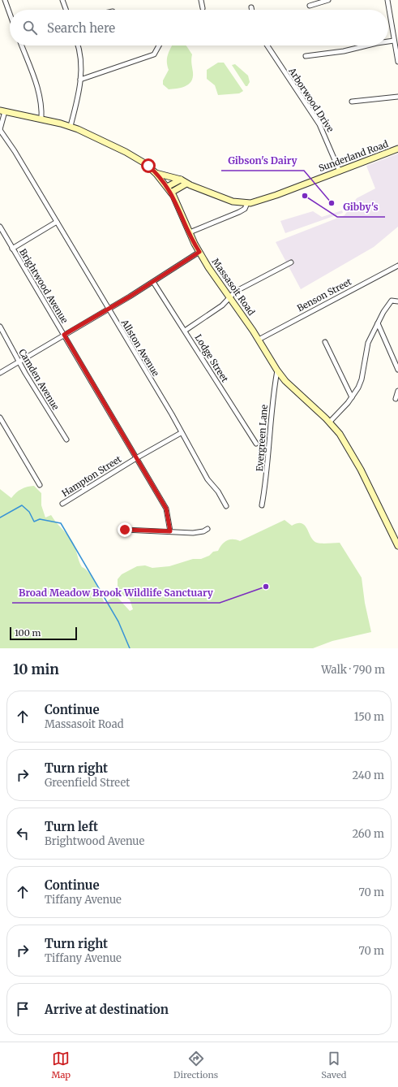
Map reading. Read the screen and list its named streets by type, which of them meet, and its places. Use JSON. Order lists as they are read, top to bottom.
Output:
{
  "streets": {
    "main road": ["Sunderland Road", "Massasoit Road"],
    "street": [
      "Arborwood Drive",
      "Brightwood Avenue",
      "Benson Street",
      "Allston Avenue",
      "Lodge Street",
      "Camden Avenue",
      "Evergreen Lane",
      "Hampton Street"
    ]
  },
  "crossings": [
    ["Arborwood Drive", "Sunderland Road"],
    ["Sunderland Road", "Massasoit Road"],
    ["Brightwood Avenue", "Hampton Street"],
    ["Massasoit Road", "Benson Street"],
    ["Massasoit Road", "Evergreen Lane"],
    ["Allston Avenue", "Hampton Street"]
  ],
  "places": ["Gibby's", "Gibson's Dairy", "Broad Meadow Brook Wildlife Sanctuary"],
  "scale_bar": "100 m",
  "page": {
    "search": "Search here",
    "scale": "100 m",
    "heading": ["10 min", "Walk · 790 m"],
    "list": [
      ["Continue", "Massasoit Road", "150 m"],
      ["Turn right", "Greenfield Street", "240 m"],
      ["Turn left", "Brightwood Avenue", "260 m"],
      ["Continue", "Tiffany Avenue", "70 m"],
      ["Turn right", "Tiffany Avenue", "70 m"],
      "Arrive at destination"
    ],
    "nav": ["Map", "Directions", "Saved"]
  }
}
